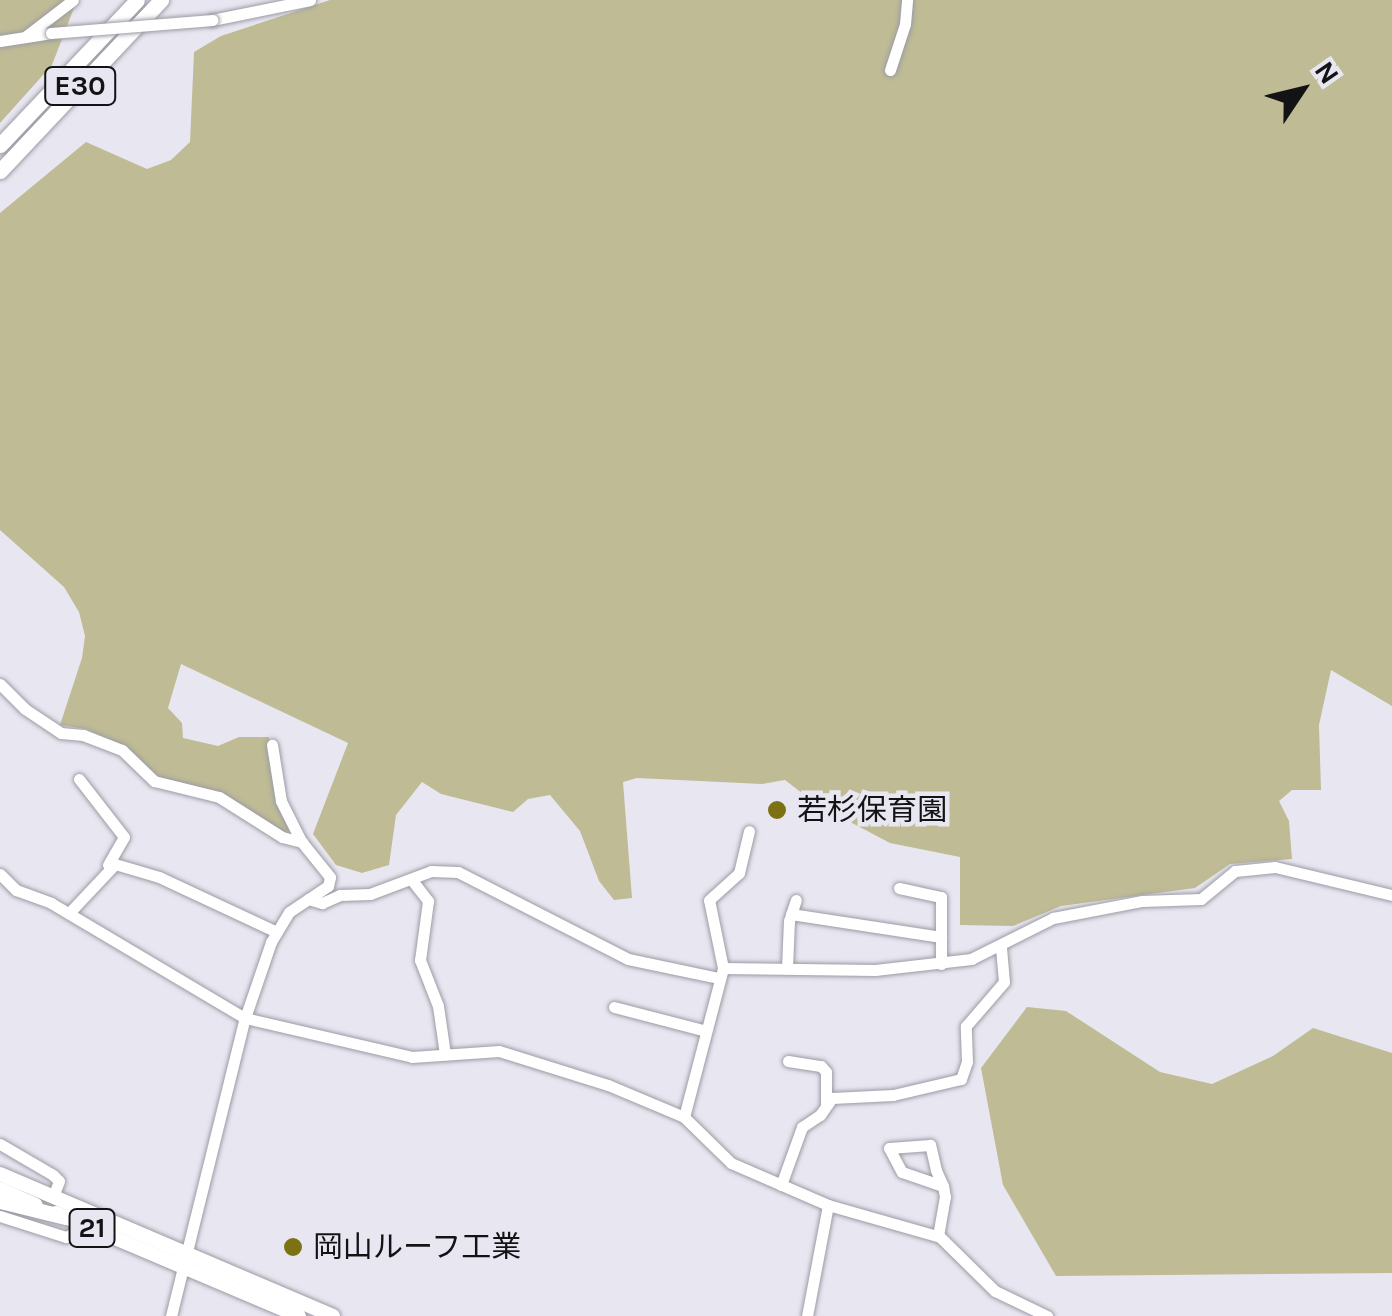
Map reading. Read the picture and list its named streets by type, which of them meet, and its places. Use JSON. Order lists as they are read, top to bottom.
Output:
{
  "streets": {
    "highway": ["E30"],
    "main road": ["21"]
  },
  "places": ["若杉保育園", "岡山ルーフ工業"],
  "north": "top right"
}
